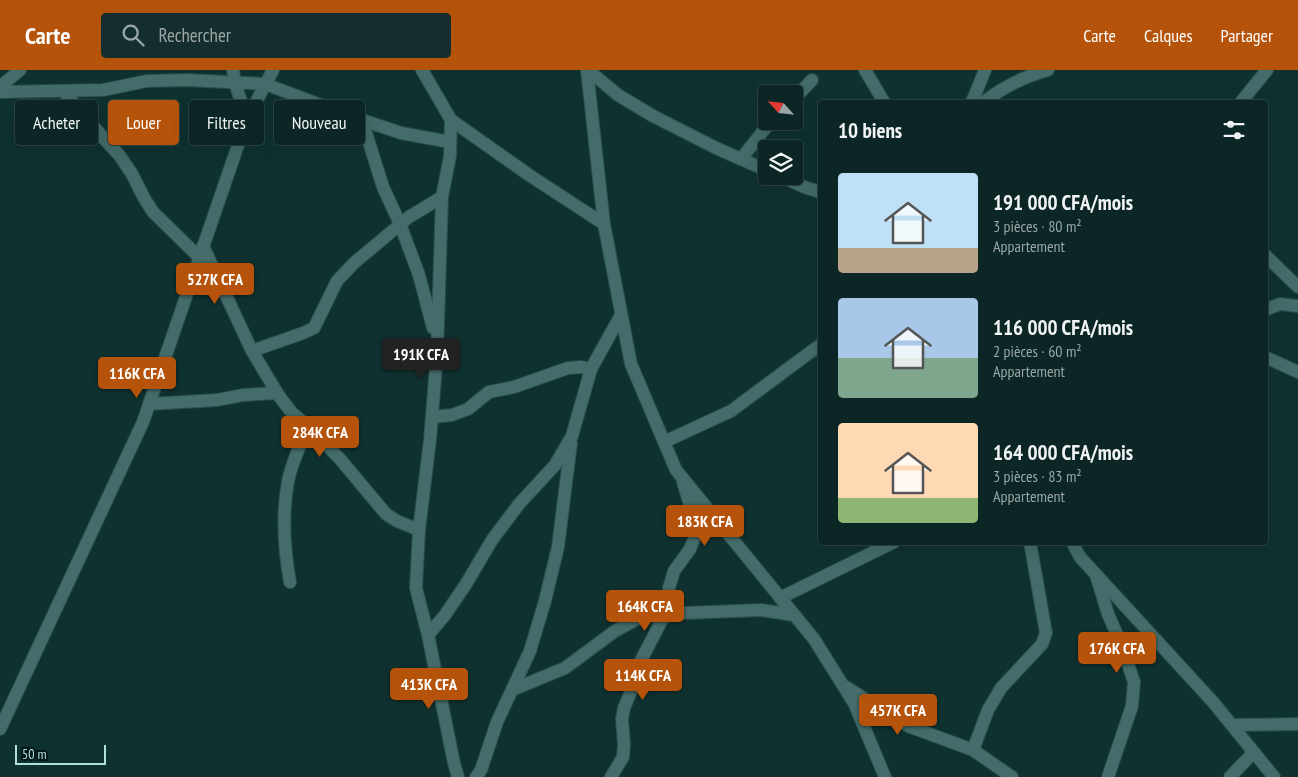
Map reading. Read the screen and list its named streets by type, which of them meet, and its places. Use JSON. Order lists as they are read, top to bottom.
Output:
{
  "scale_bar": "50 m",
  "north": "top left",
  "page": {
    "header": "Carte",
    "search": "Rechercher",
    "nav": ["Carte", "Calques", "Partager"],
    "chip": [
      "Acheter",
      "Louer",
      "Filtres",
      "Nouveau"
    ],
    "heading": "10 biens",
    "list": [
      {
        "name": "191 000 CFA/mois",
        "note": "3 pièces · 80 m² · Appartement"
      },
      {
        "name": "116 000 CFA/mois",
        "note": "2 pièces · 60 m² · Appartement"
      },
      {
        "name": "164 000 CFA/mois",
        "note": "3 pièces · 83 m² · Appartement"
      }
    ],
    "price": [
      "527K CFA",
      "191K CFA",
      "116K CFA",
      "284K CFA",
      "183K CFA",
      "164K CFA",
      "176K CFA",
      "114K CFA",
      "413K CFA",
      "457K CFA"
    ],
    "scale": "50 m"
  }
}
